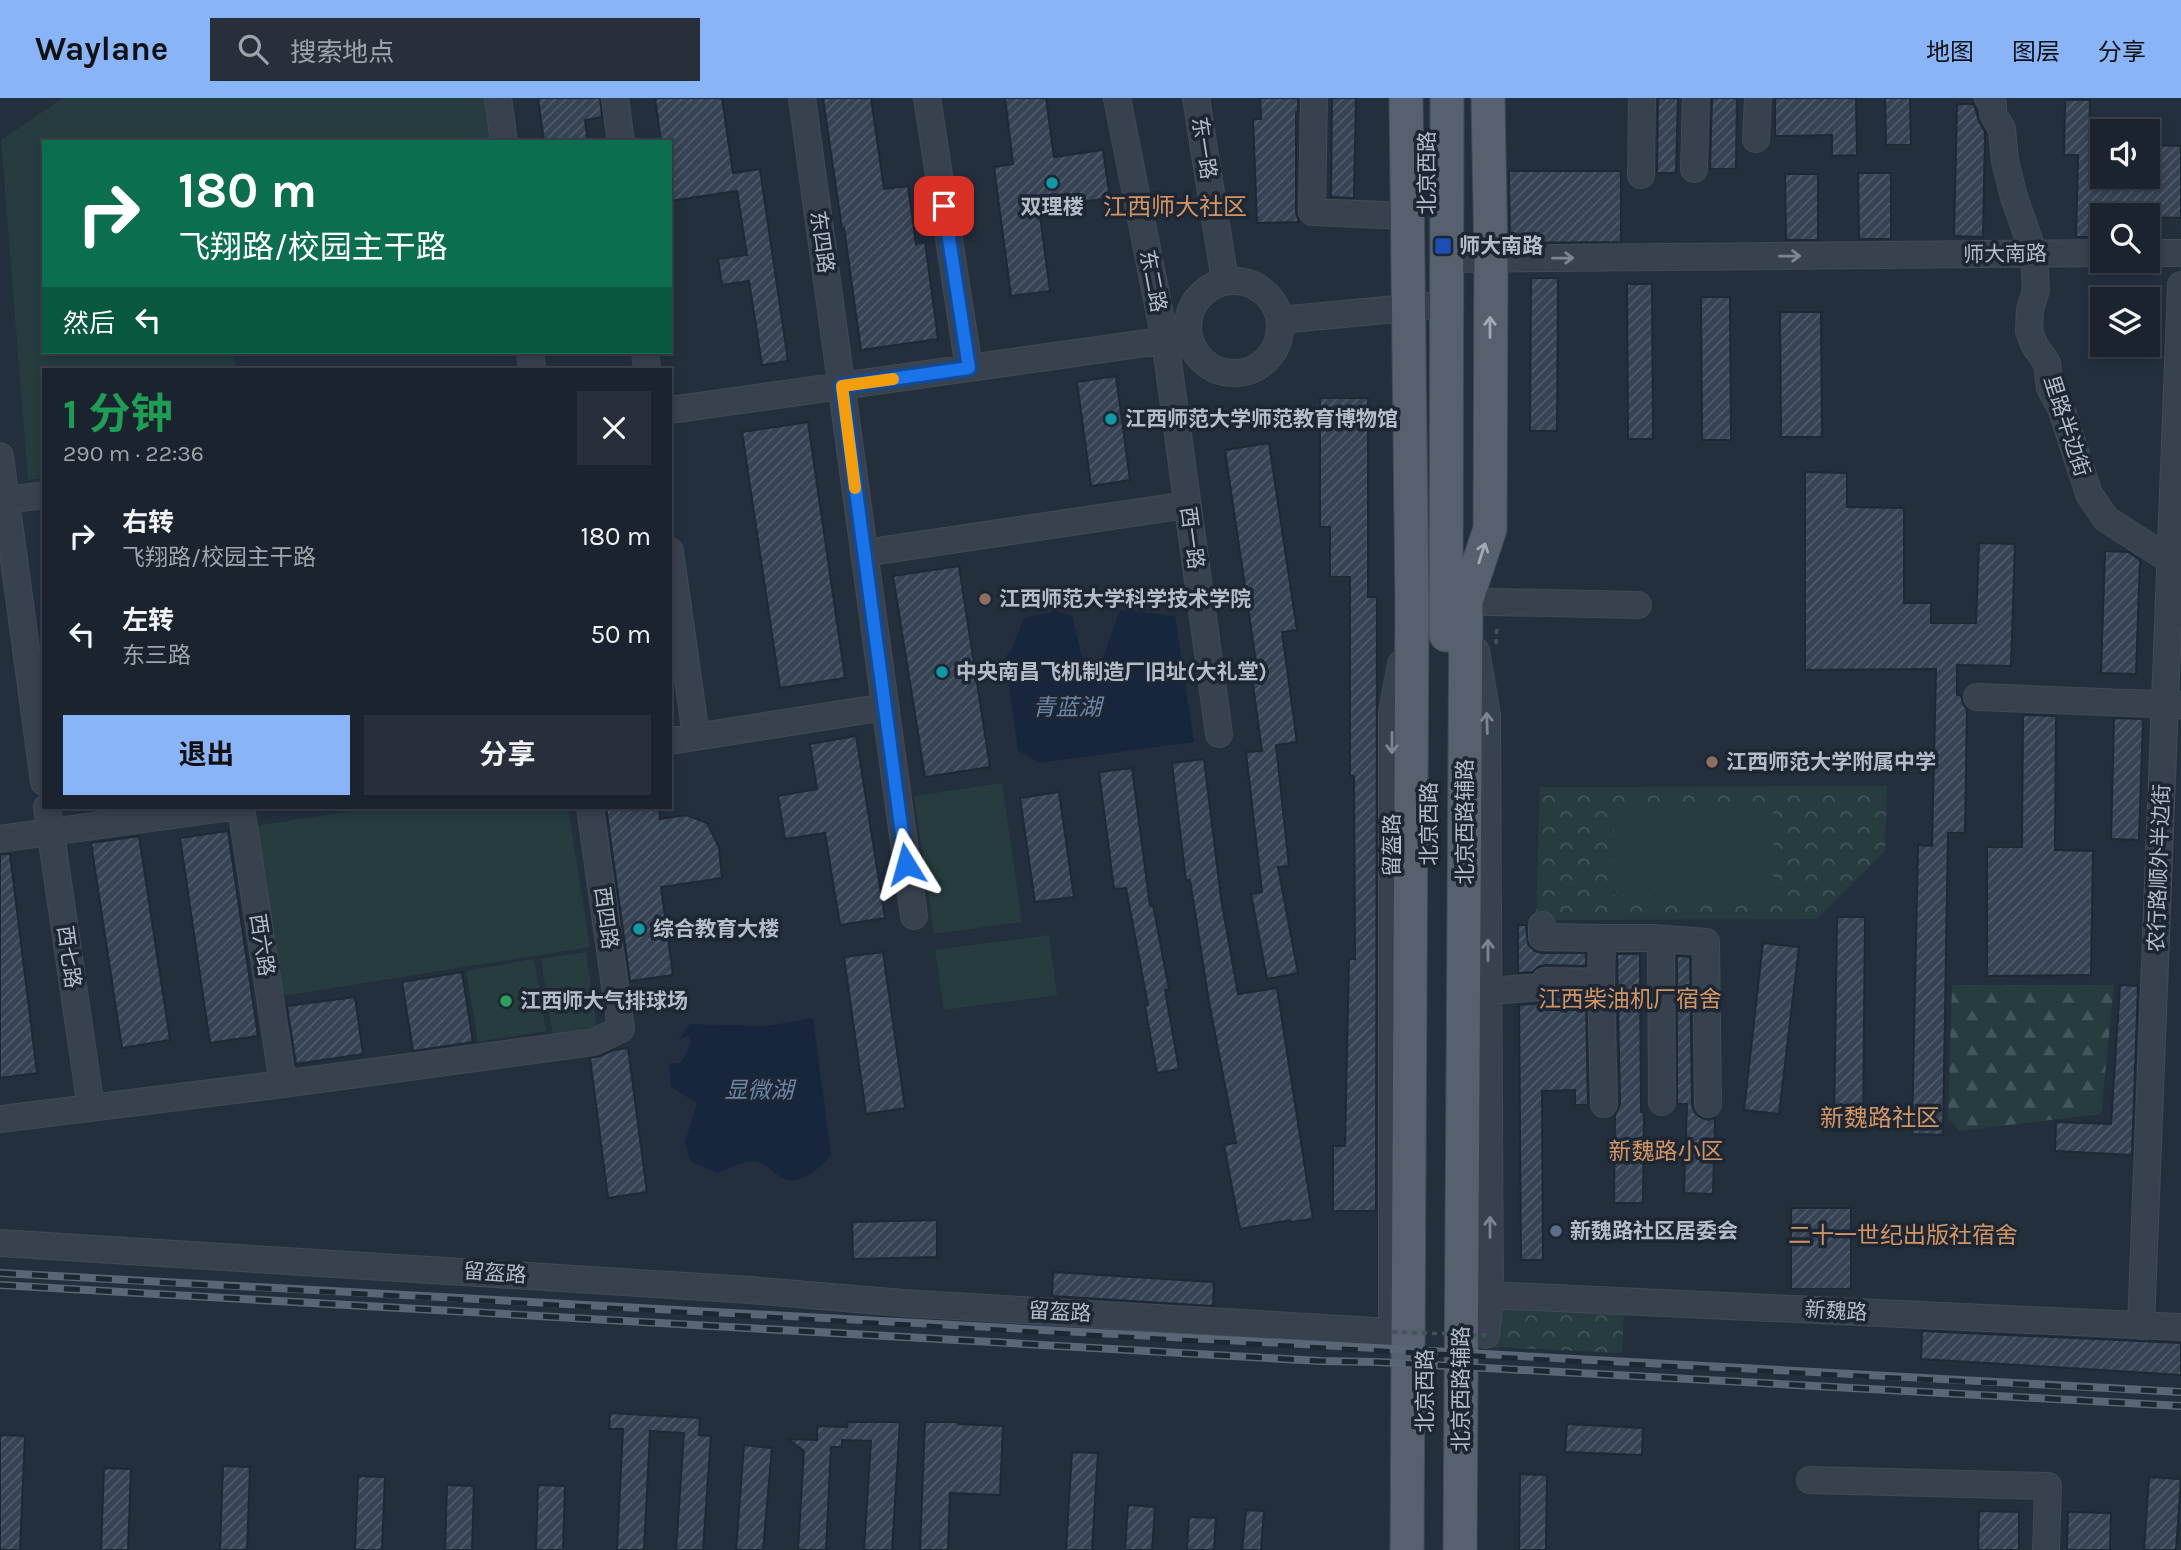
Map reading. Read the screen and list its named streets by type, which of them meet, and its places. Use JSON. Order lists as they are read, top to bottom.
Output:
{
  "streets": {
    "main road": ["北京西路", "北京西路辅路"],
    "street": [
      "东一路",
      "东四路",
      "师大南路",
      "东二路",
      "里路半边街",
      "西一路",
      "留盔路",
      "农行路顺外半边街",
      "西四路",
      "西六路",
      "西七路",
      "新魏路"
    ]
  },
  "crossings": [
    ["东一路", "东二路"],
    ["东一路", "西一路"],
    ["北京西路", "师大南路"],
    ["北京西路", "北京西路辅路"],
    ["师大南路", "里路半边街"],
    ["师大南路", "北京西路辅路"],
    ["东二路", "西一路"],
    ["里路半边街", "农行路顺外半边街"],
    ["农行路顺外半边街", "新魏路"],
    ["西四路", "西六路"]
  ],
  "one_way": ["师大南路"],
  "districts": [
    "江西师大社区",
    "江西柴油机厂宿舍",
    "新魏路社区",
    "新魏路小区",
    "二十一世纪出版社宿舍"
  ],
  "water": ["青蓝湖", "显微湖"],
  "places": {
    "other": [
      "双理楼",
      "江西师范大学师范教育博物馆",
      "江西师范大学科学技术学院",
      "中央南昌飞机制造厂旧址(大礼堂)",
      "江西师范大学附属中学",
      "综合教育大楼",
      "江西师大气排球场",
      "新魏路社区居委会"
    ],
    "transit": ["师大南路"]
  },
  "page": {
    "header": "Waylane",
    "search": "搜索地点",
    "nav": ["地图", "图层", "分享"],
    "turn": ["180 m", "飞翔路/校园主干路"],
    "then": "然后",
    "heading": ["1 分钟", "290 m · 22:36"],
    "list": [
      {
        "name": "右转",
        "note": "飞翔路/校园主干路",
        "value": "180 m"
      },
      {
        "name": "左转",
        "note": "东三路",
        "value": "50 m"
      }
    ],
    "buttons": ["退出", "分享"]
  }
}
